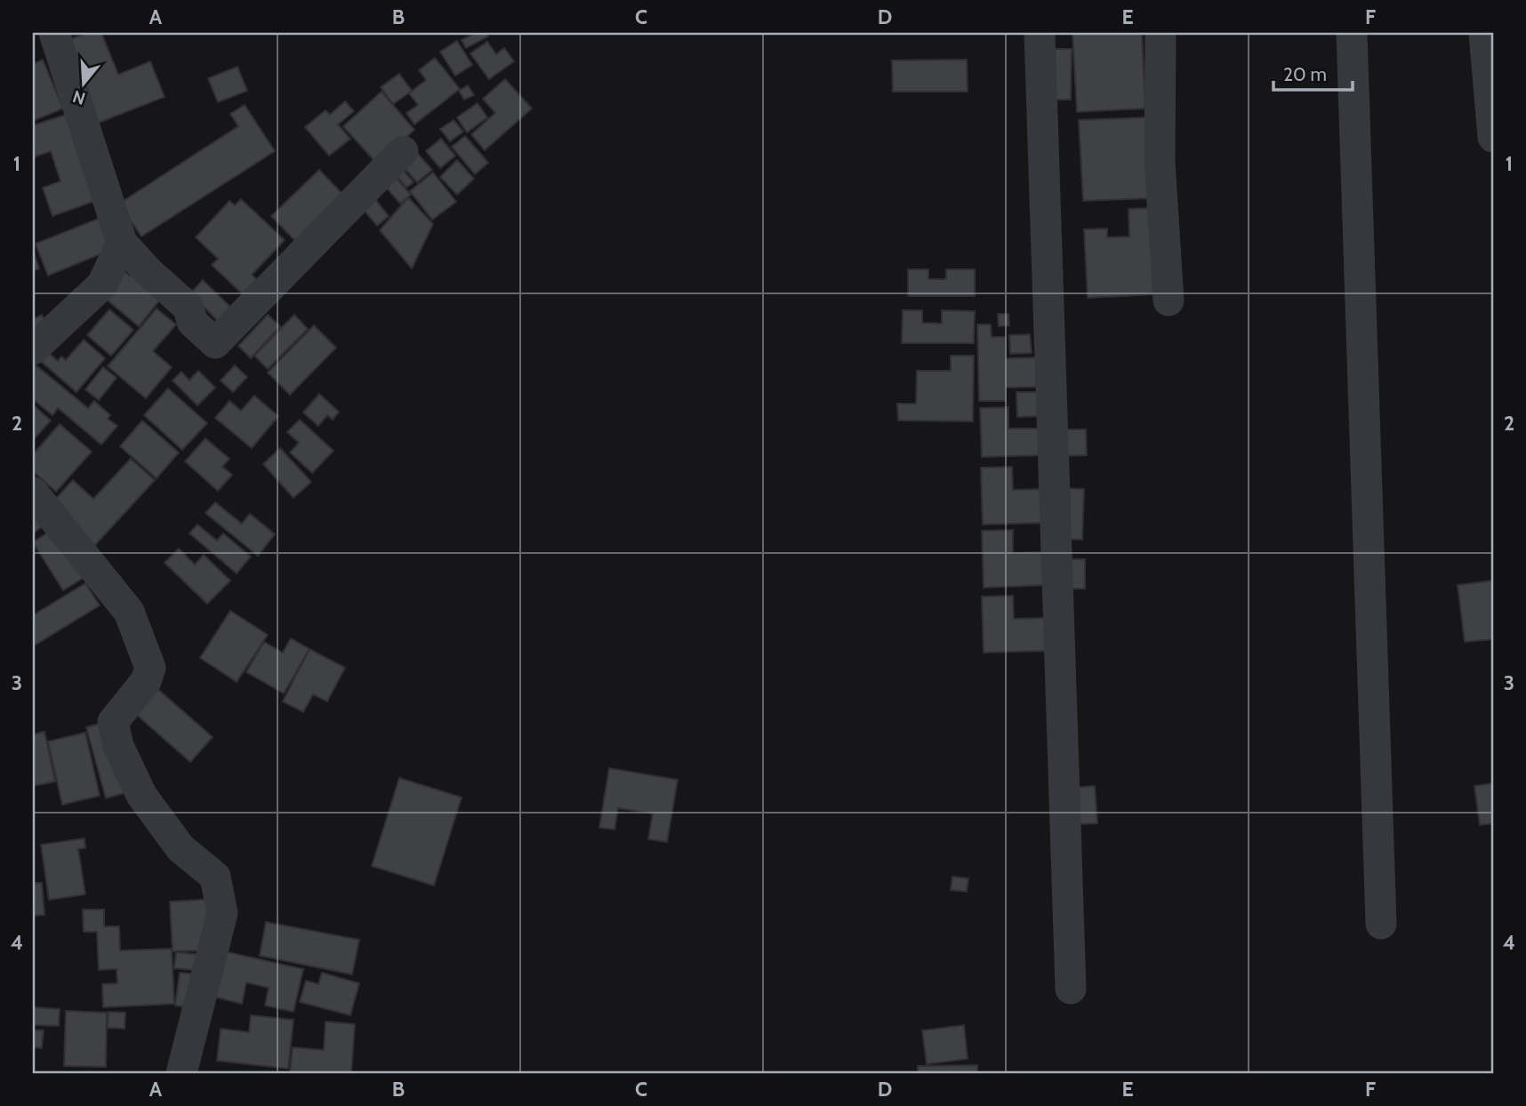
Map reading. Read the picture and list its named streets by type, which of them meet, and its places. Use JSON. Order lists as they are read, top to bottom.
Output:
{
  "scale_bar": "20 m",
  "north": "bottom",
  "grid": {
    "columns": [
      "A",
      "B",
      "C",
      "D",
      "E",
      "F"
    ],
    "rows": [
      "1",
      "2",
      "3",
      "4"
    ]
  }
}
